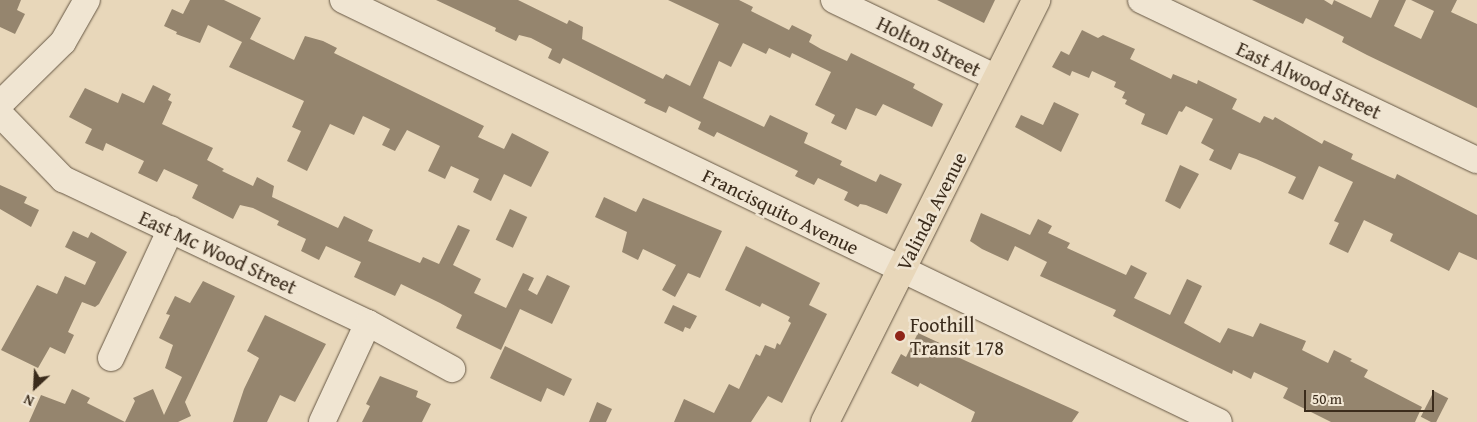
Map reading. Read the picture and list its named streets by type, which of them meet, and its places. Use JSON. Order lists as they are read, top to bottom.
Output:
{
  "streets": {
    "main road": ["Valinda Avenue"],
    "street": [
      "Holton Street",
      "East Alwood Street",
      "Francisquito Avenue",
      "East Mc Wood Street"
    ]
  },
  "crossings": [
    ["Holton Street", "Valinda Avenue"],
    ["Francisquito Avenue", "Valinda Avenue"]
  ],
  "places": ["Foothill Transit 178"],
  "scale_bar": "50 m",
  "north": "bottom left"
}
